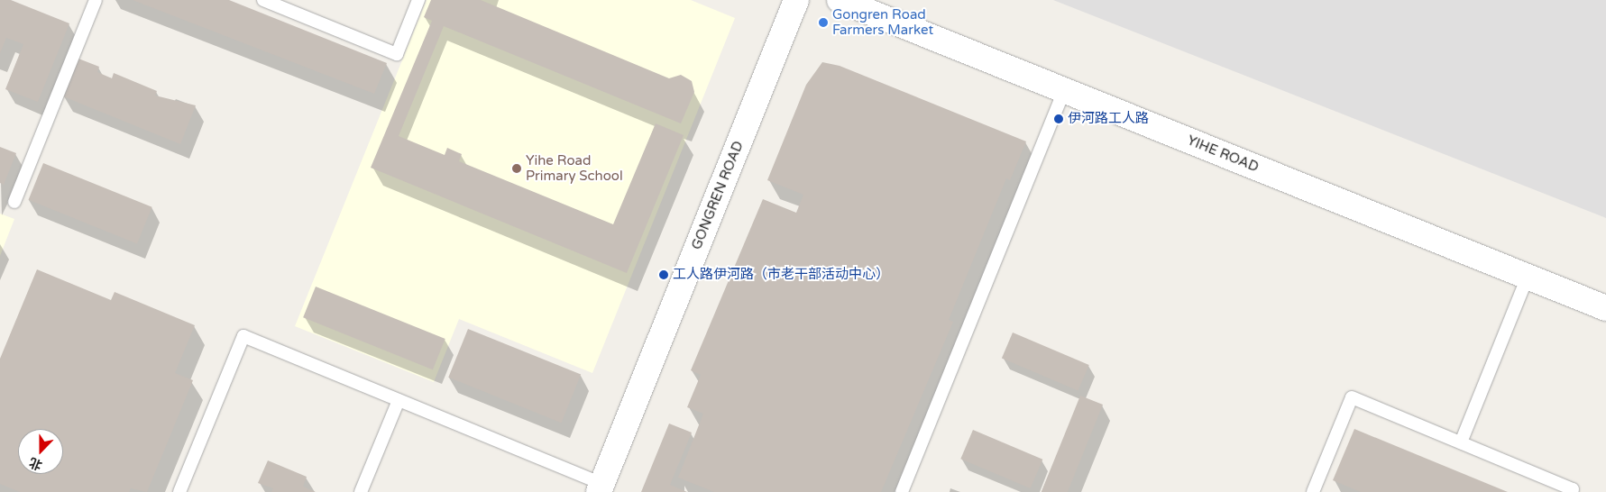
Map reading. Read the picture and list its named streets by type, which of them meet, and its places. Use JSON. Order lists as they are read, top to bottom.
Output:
{
  "streets": {
    "street": ["YIHE ROAD", "GONGREN ROAD"]
  },
  "places": [
    "Gongren Road Farmers Market",
    "伊河路工人路",
    "Yihe Road Primary School",
    "工人路伊河路（市老干部活动中心）"
  ],
  "north": "bottom"
}
